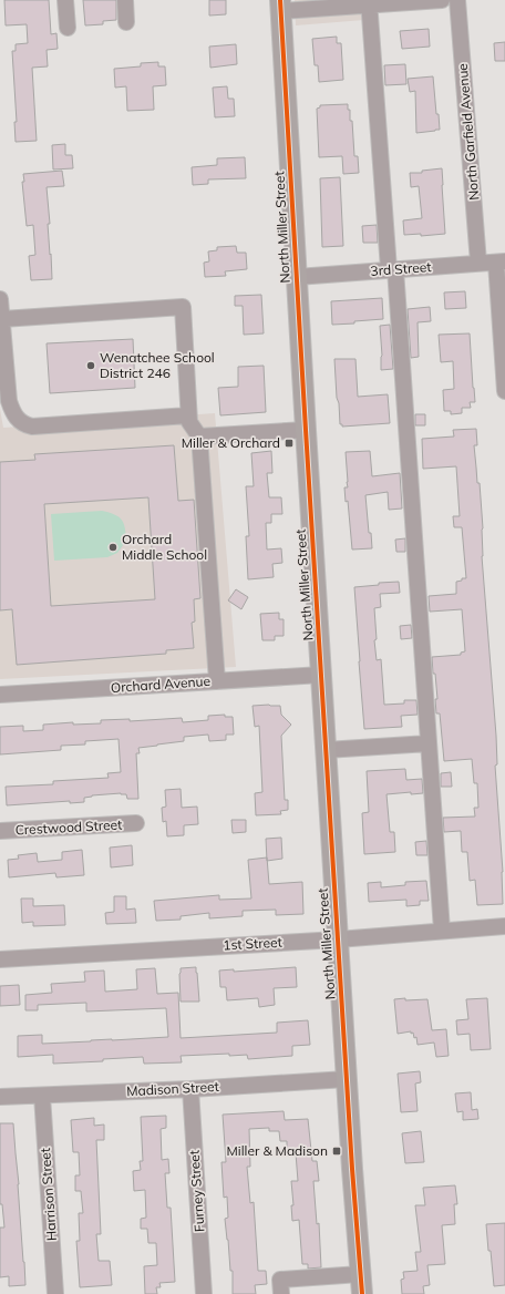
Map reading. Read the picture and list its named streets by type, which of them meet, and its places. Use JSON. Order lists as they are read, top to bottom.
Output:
{
  "streets": {
    "main road": ["North Miller Street"],
    "street": [
      "North Garfield Avenue",
      "3rd Street",
      "Orchard Avenue",
      "Crestwood Street",
      "1st Street",
      "Madison Street",
      "Furney Street",
      "Harrison Street"
    ]
  },
  "crossings": [
    ["North Garfield Avenue", "3rd Street"],
    ["North Miller Street", "3rd Street"],
    ["North Miller Street", "Orchard Avenue"],
    ["North Miller Street", "1st Street"],
    ["North Miller Street", "Madison Street"],
    ["Madison Street", "Furney Street"],
    ["Madison Street", "Harrison Street"]
  ],
  "places": {
    "other": ["Wenatchee School District 246", "Orchard Middle School"],
    "transit": ["Miller & Orchard", "Miller & Madison"]
  }
}
